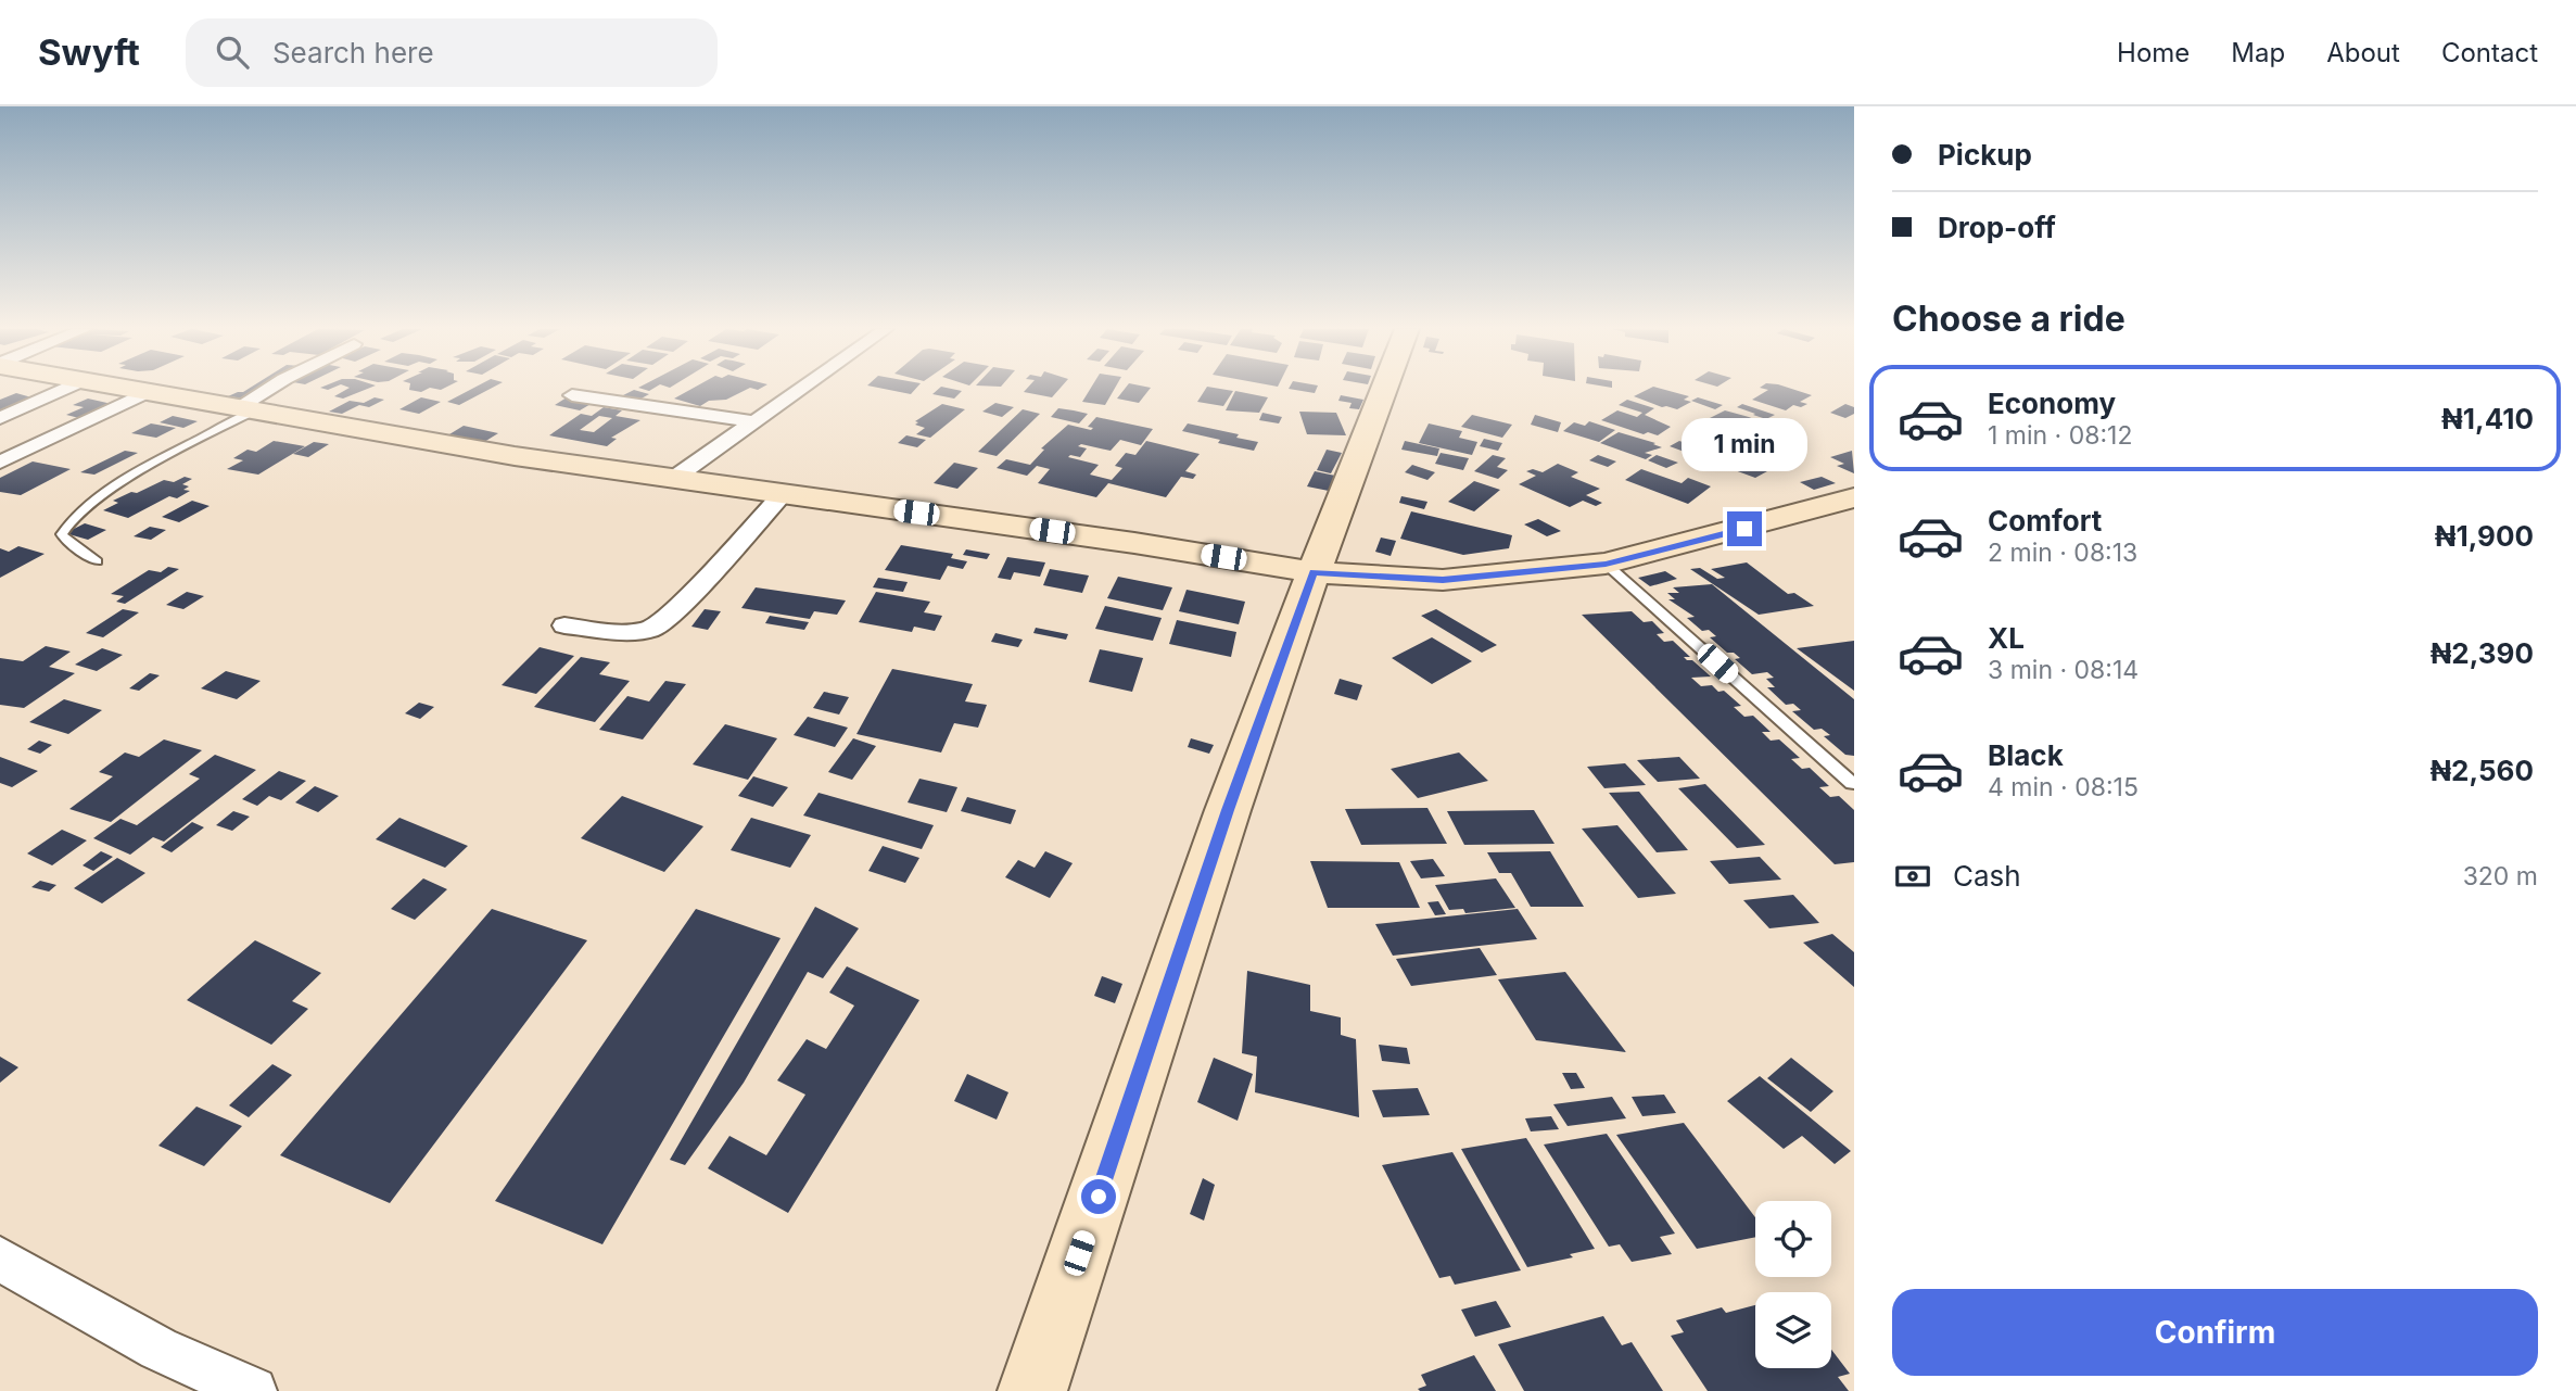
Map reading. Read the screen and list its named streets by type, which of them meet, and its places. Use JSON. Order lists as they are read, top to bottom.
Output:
{
  "page": {
    "header": "Swyft",
    "search": "Search here",
    "nav": [
      "Home",
      "Map",
      "About",
      "Contact"
    ],
    "banner": ["Pickup", "Drop-off"],
    "heading": "Choose a ride",
    "list": [
      {
        "name": "Economy",
        "note": "1 min · 08:12",
        "value": "₦1,410"
      },
      {
        "name": "Comfort",
        "note": "2 min · 08:13",
        "value": "₦1,900"
      },
      {
        "name": "XL",
        "note": "3 min · 08:14",
        "value": "₦2,390"
      },
      {
        "name": "Black",
        "note": "4 min · 08:15",
        "value": "₦2,560"
      }
    ],
    "bubble": "1 min",
    "pay": ["Cash", "320 m"],
    "buttons": "Confirm"
  }
}
